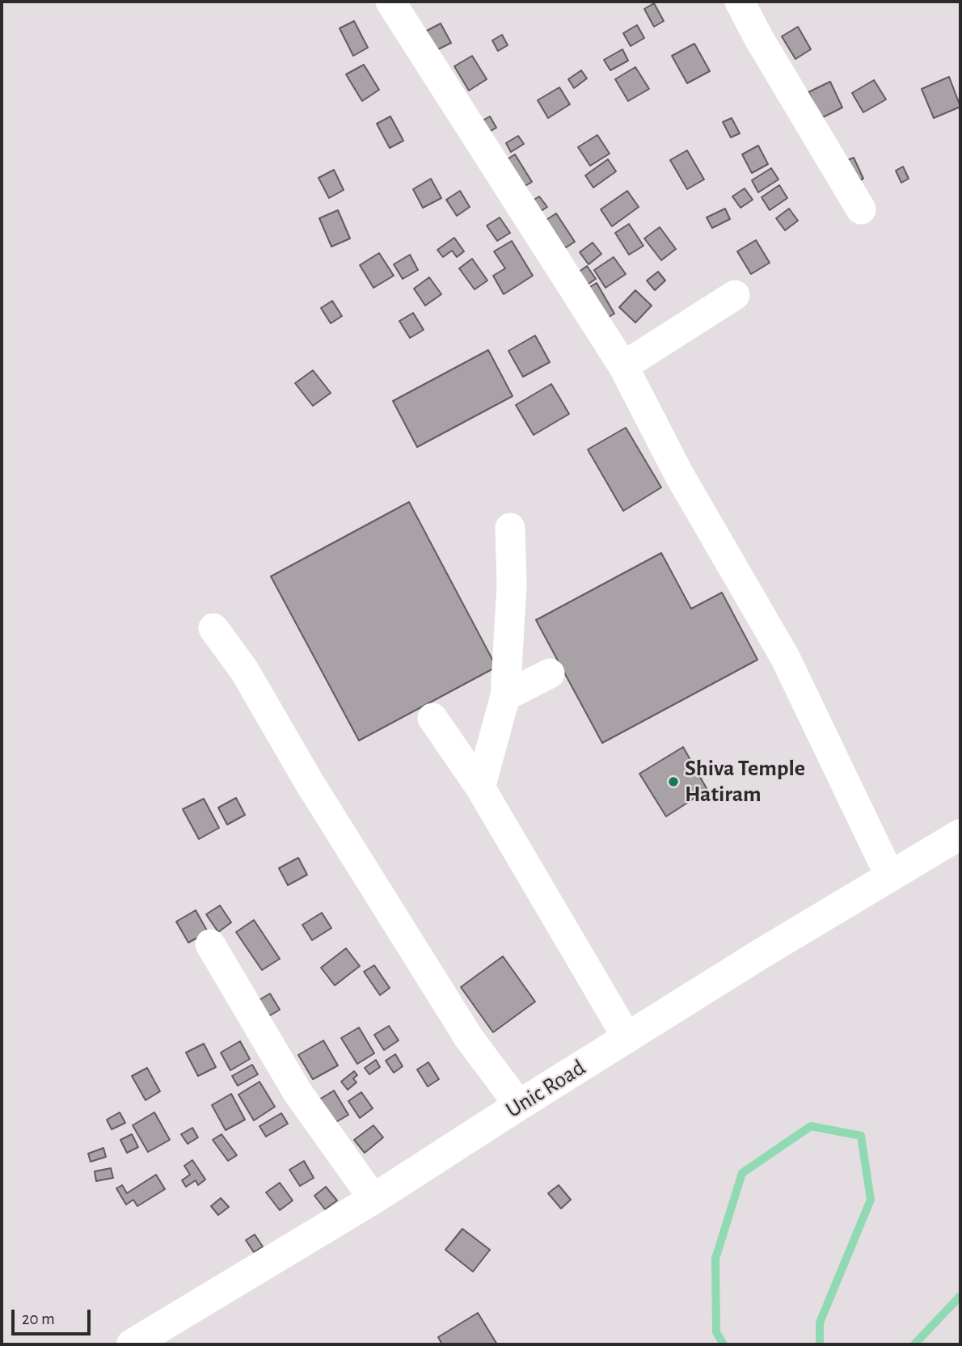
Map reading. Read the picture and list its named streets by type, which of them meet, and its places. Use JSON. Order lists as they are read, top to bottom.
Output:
{
  "streets": {
    "main road": ["Unic Road"]
  },
  "places": ["Shiva Temple Hatiram"],
  "scale_bar": "20 m"
}
